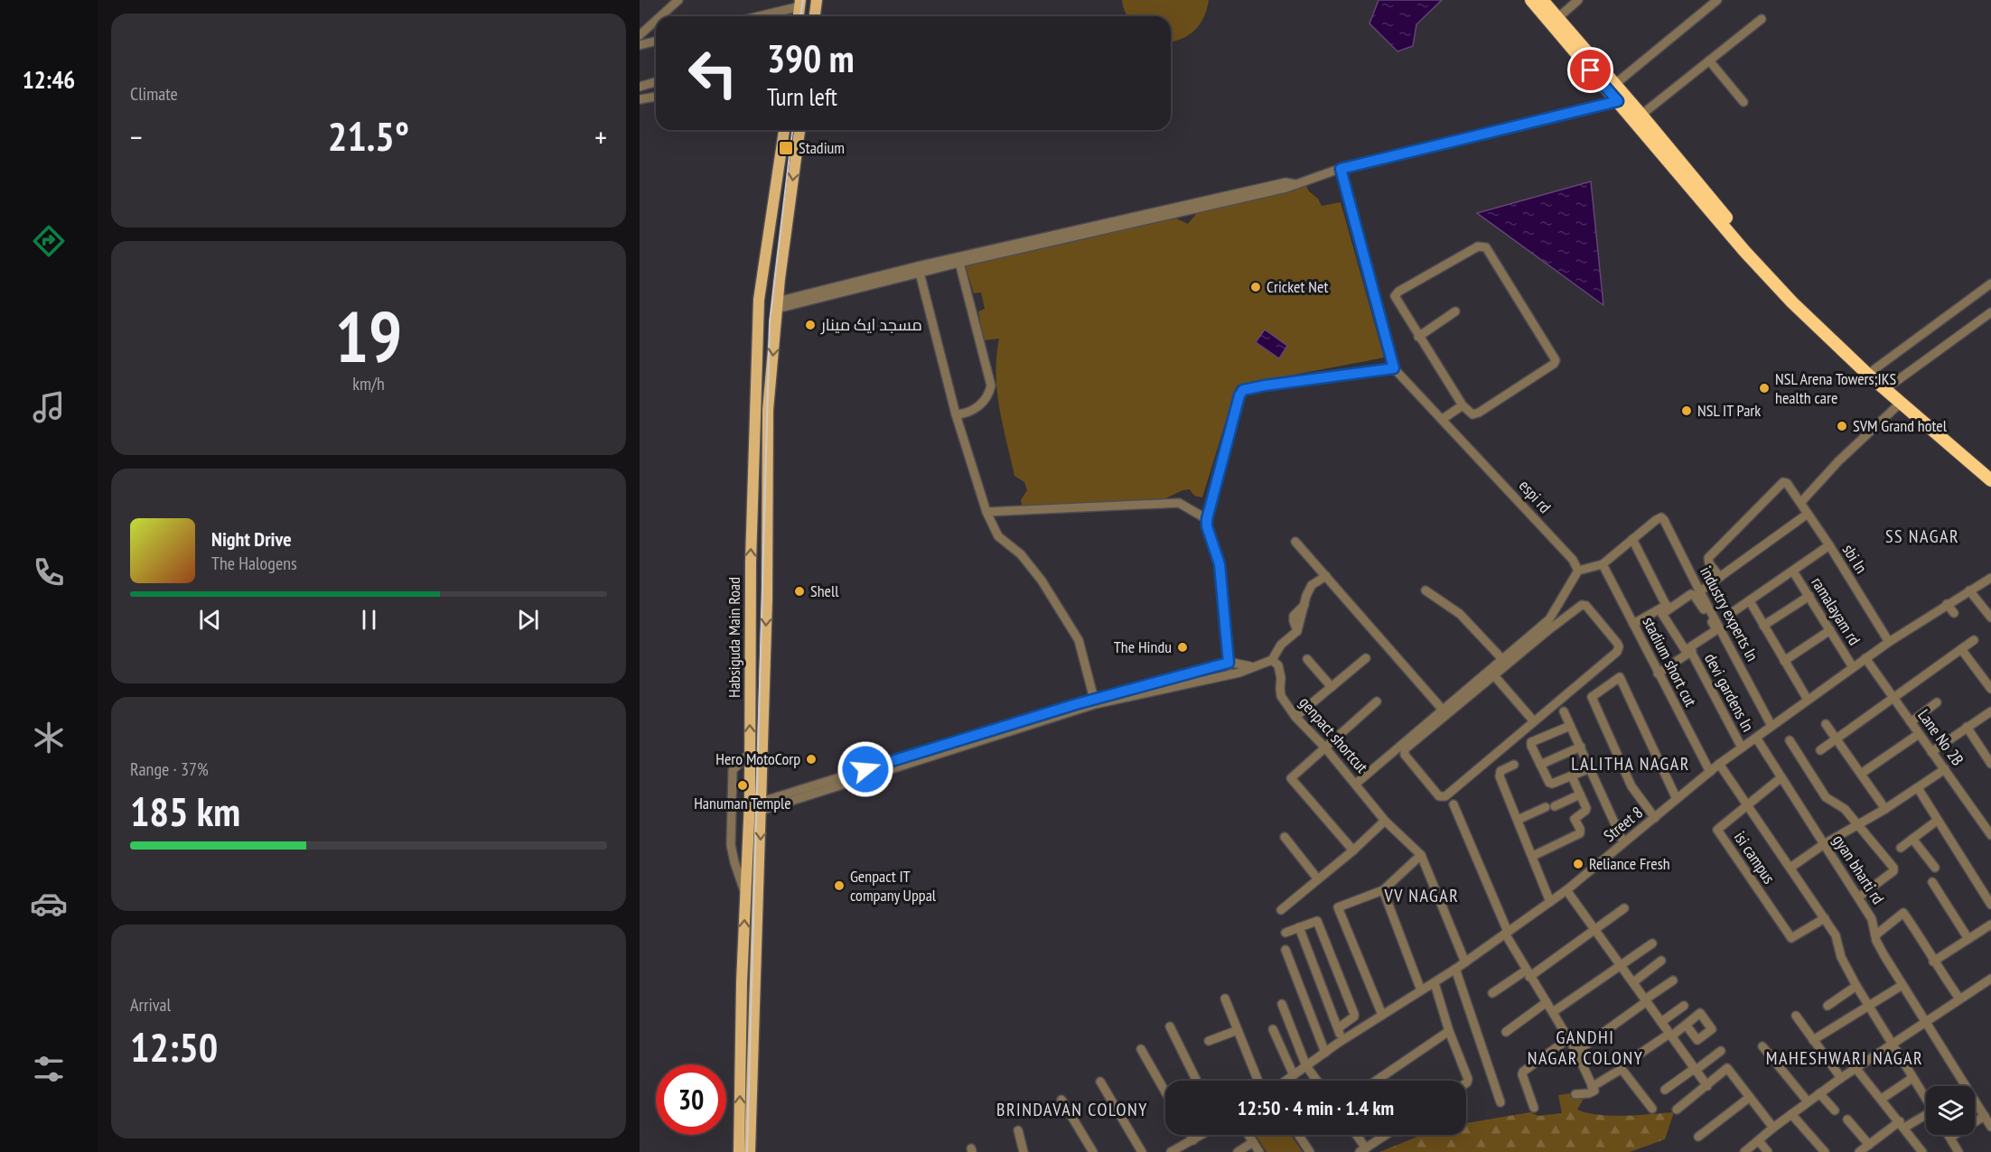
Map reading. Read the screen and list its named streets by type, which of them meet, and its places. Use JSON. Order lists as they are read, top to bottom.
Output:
{
  "streets": {
    "main road": ["Habsiguda Main Road"],
    "street": [
      "espi rd",
      "sbi ln",
      "ramalayam rd",
      "industry experts ln",
      "stadium short cut",
      "devi gardens ln",
      "genpact shortcut",
      "Lane No 2B",
      "Street 8",
      "isi campus",
      "gyan bharti rd"
    ]
  },
  "crossings": [
    ["sbi ln", "ramalayam rd"],
    ["sbi ln", "Street 8"],
    ["ramalayam rd", "Street 8"],
    ["industry experts ln", "devi gardens ln"],
    ["industry experts ln", "Street 8"],
    ["stadium short cut", "Street 8"],
    ["devi gardens ln", "Street 8"],
    ["Lane No 2B", "Street 8"],
    ["Street 8", "gyan bharti rd"],
    ["isi campus", "gyan bharti rd"]
  ],
  "districts": [
    "SS NAGAR",
    "LALITHA NAGAR",
    "VV NAGAR",
    "GANDHI NAGAR COLONY",
    "MAHESHWARI NAGAR",
    "BRINDAVAN COLONY"
  ],
  "places": {
    "transit": ["Stadium"],
    "other": [
      "Cricket Net",
      "مسجد ایک مینار",
      "NSL Arena Towers;IKS health care",
      "NSL IT Park",
      "SVM Grand hotel",
      "Shell",
      "The Hindu",
      "Hero MotoCorp",
      "Hanuman Temple",
      "Reliance Fresh",
      "Genpact IT company Uppal"
    ]
  },
  "page": {
    "tabs": "12:46",
    "tile": [
      "Climate",
      ["19", "km/h"],
      ["Range · 37%", "185 km"],
      ["Arrival", "12:50"]
    ],
    "turn": ["390 m", "Turn left"],
    "heat": ["−", "21.5°", "+"],
    "song": ["Night Drive", "The Halogens"],
    "limit": "30",
    "trip": "12:50 · 4 min · 1.4 km"
  }
}
